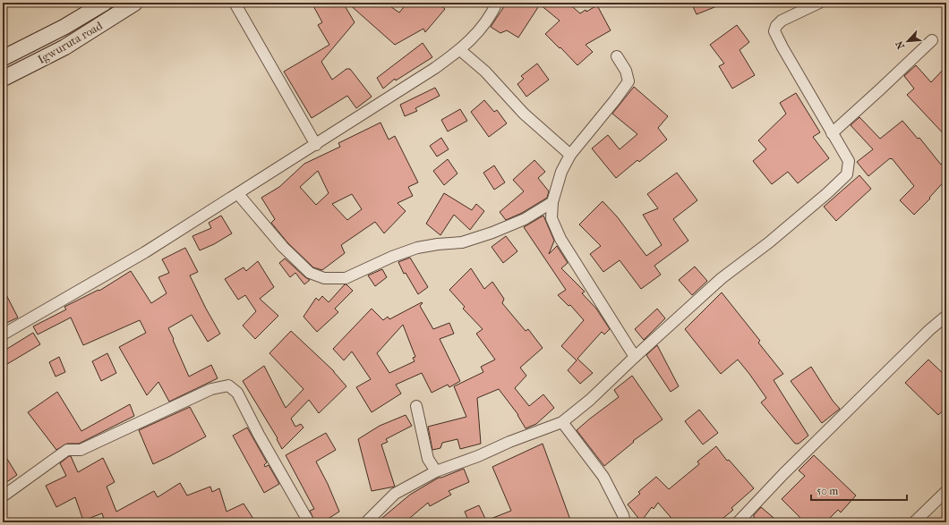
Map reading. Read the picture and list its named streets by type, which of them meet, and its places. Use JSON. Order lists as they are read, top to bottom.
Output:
{
  "streets": {
    "main road": ["Igwuruta road"]
  },
  "scale_bar": "50 m",
  "north": "bottom left"
}
